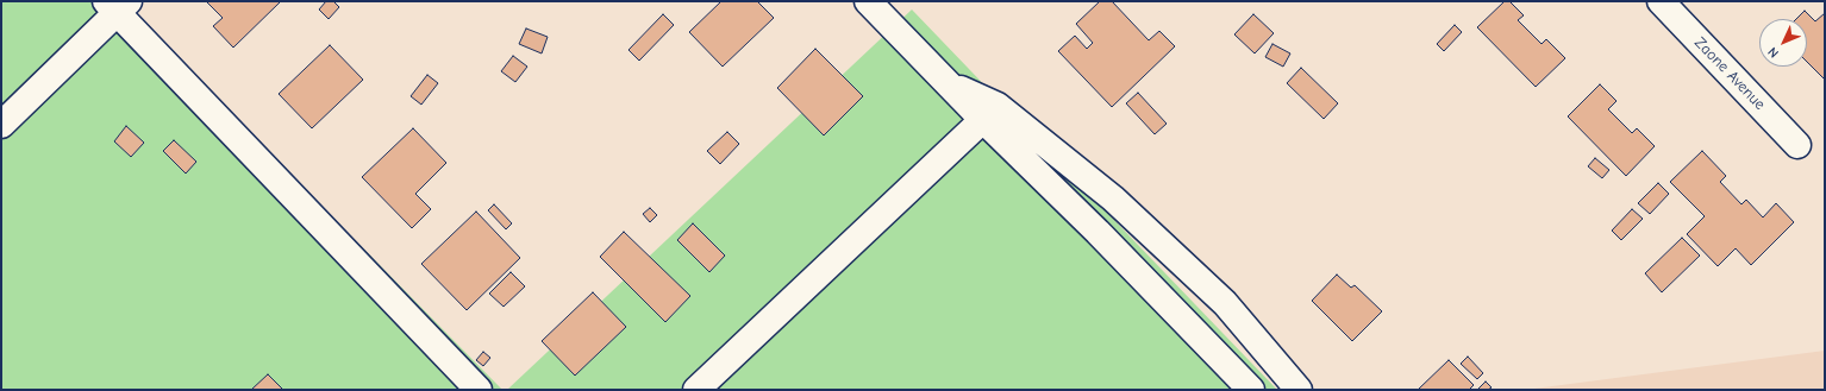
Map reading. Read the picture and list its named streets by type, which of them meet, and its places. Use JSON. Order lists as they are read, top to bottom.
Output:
{
  "streets": {
    "street": ["Zaone Avenue"]
  },
  "north": "bottom left"
}
